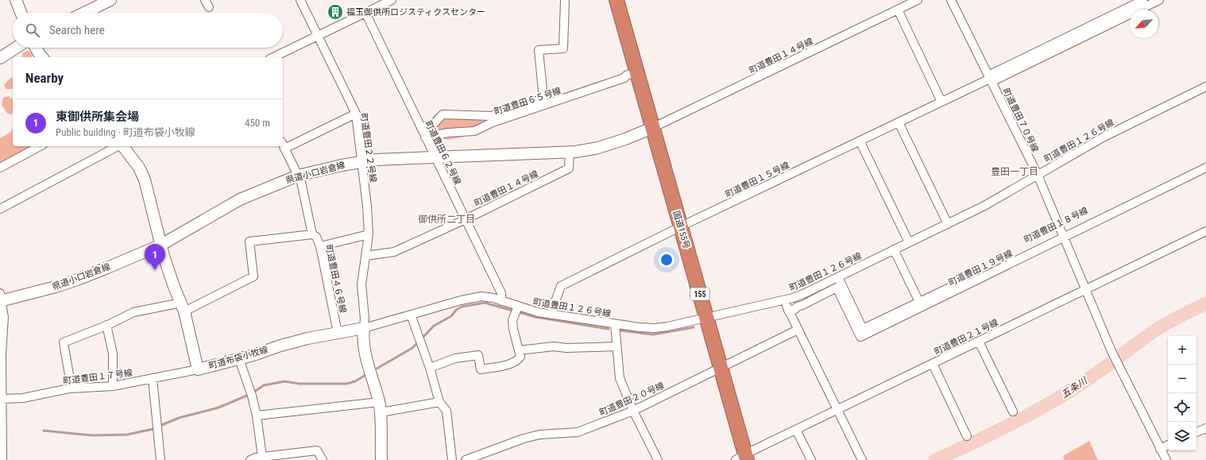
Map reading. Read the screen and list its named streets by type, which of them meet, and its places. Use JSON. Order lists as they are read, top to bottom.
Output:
{
  "streets": {
    "highway": ["国道155号", "155"],
    "main road": ["県道小口岩倉線", "町道布袋小牧線"],
    "street": [
      "町道豊田１４号線",
      "町道豊田６５号線",
      "町道豊田７０号線",
      "町道豊田１２６号線",
      "町道豊田２２号線",
      "町道豊田６２号線",
      "町道豊田１５号線",
      "町道豊田１８号線",
      "町道豊田１９号線",
      "町道豊田４６号線",
      "町道豊田２１号線",
      "町道豊田１７号線",
      "町道豊田２０号線"
    ]
  },
  "crossings": [
    ["町道豊田１４号線", "町道豊田２２号線"],
    ["町道豊田１４号線", "町道豊田６２号線"],
    ["町道豊田１４号線", "県道小口岩倉線"],
    ["町道豊田１４号線", "国道155号"],
    ["町道豊田６５号線", "町道豊田６２号線"],
    ["町道豊田６５号線", "国道155号"],
    ["町道豊田７０号線", "町道豊田１２６号線"],
    ["町道豊田７０号線", "町道豊田１５号線"],
    ["町道豊田７０号線", "町道豊田１８号線"],
    ["町道豊田７０号線", "町道豊田１９号線"],
    ["町道豊田７０号線", "町道豊田２１号線"],
    ["町道豊田１２６号線", "町道豊田２２号線"],
    ["町道豊田１２６号線", "町道豊田６２号線"],
    ["町道豊田１２６号線", "町道豊田１５号線"],
    ["町道豊田１２６号線", "町道豊田１８号線"],
    ["町道豊田１２６号線", "国道155号"],
    ["町道豊田１２６号線", "町道布袋小牧線"],
    ["町道豊田２２号線", "県道小口岩倉線"],
    ["町道豊田２２号線", "町道布袋小牧線"],
    ["町道豊田６２号線", "県道小口岩倉線"],
    ["県道小口岩倉線", "国道155号"],
    ["県道小口岩倉線", "町道豊田４６号線"],
    ["県道小口岩倉線", "町道布袋小牧線"],
    ["町道豊田１５号線", "国道155号"],
    ["町道豊田１８号線", "町道豊田１９号線"],
    ["国道155号", "町道豊田２１号線"],
    ["国道155号", "町道豊田２０号線"],
    ["町道豊田４６号線", "町道布袋小牧線"],
    ["町道布袋小牧線", "町道豊田１７号線"]
  ],
  "districts": ["豊田一丁目", "御供所二丁目"],
  "water": ["五条川"],
  "places": {
    "building": ["福玉御供所ロジスティクスセンター"]
  },
  "north": "bottom left",
  "page": {
    "search": "Search here",
    "heading": "Nearby",
    "list": [
      {
        "mark": "1",
        "name": "東御供所集会場",
        "note": "Public building · 町道布袋小牧線",
        "value": "450 m"
      }
    ],
    "pins": "1",
    "map_buttons": ["+", "−"]
  }
}
